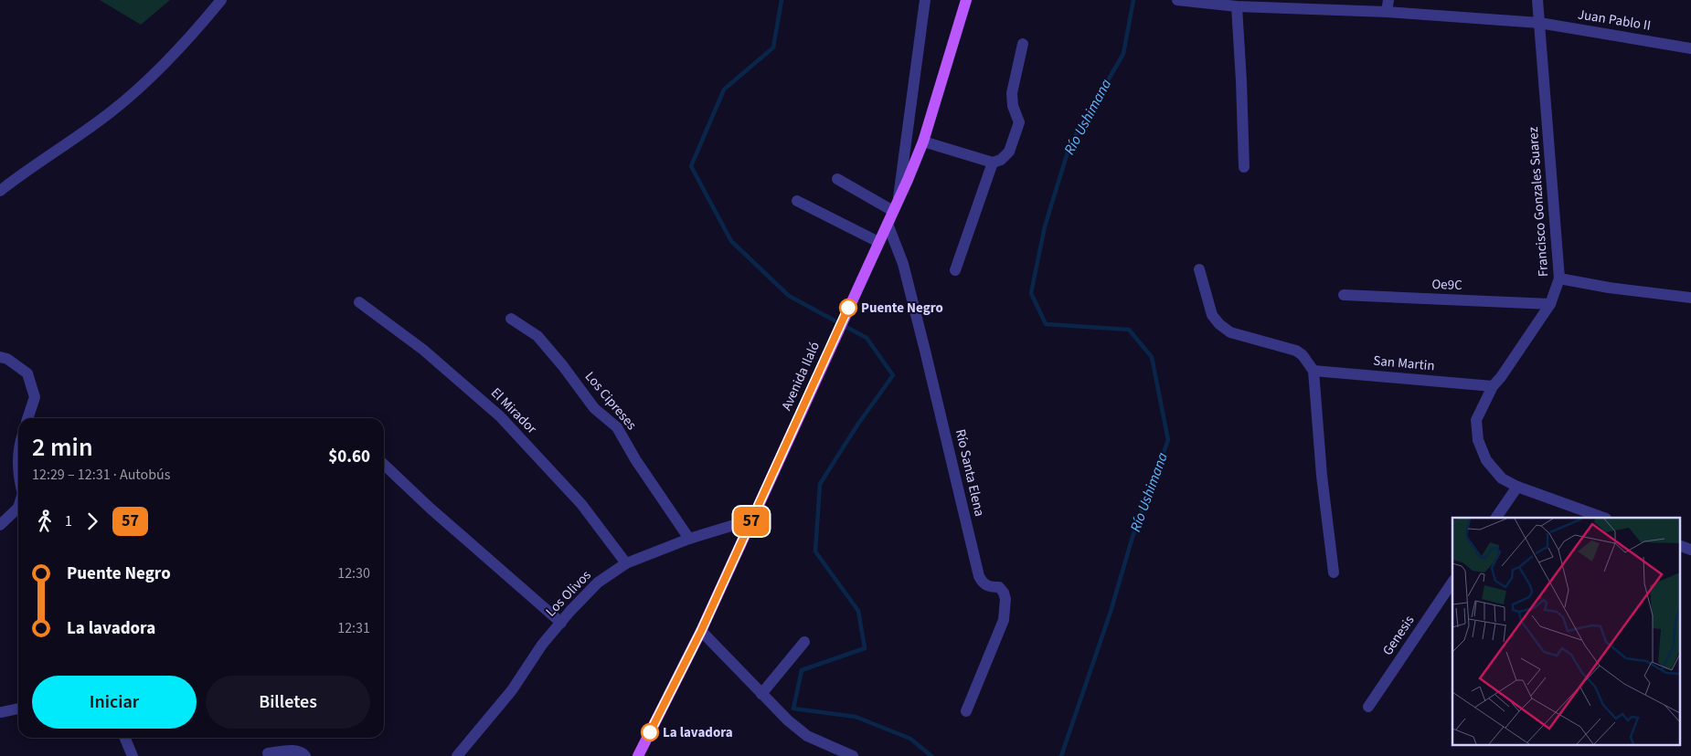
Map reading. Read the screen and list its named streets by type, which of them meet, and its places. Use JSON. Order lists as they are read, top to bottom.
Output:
{
  "streets": {
    "main road": ["Avenida Ilaló"],
    "street": [
      "Juan Pablo II",
      "Francisco Gonzales Suarez",
      "Oe9C",
      "San Martin",
      "Los Cipreses",
      "El Mirador",
      "Río Santa Elena",
      "Los Olivos",
      "Genesis"
    ]
  },
  "crossings": [
    ["Juan Pablo II", "Francisco Gonzales Suarez"],
    ["Francisco Gonzales Suarez", "Oe9C"],
    ["Francisco Gonzales Suarez", "San Martin"],
    ["Avenida Ilaló", "Río Santa Elena"],
    ["Avenida Ilaló", "Los Olivos"],
    ["Los Cipreses", "Los Olivos"],
    ["El Mirador", "Los Olivos"]
  ],
  "water": ["Río Ushimana"],
  "places": ["Puente Negro", "La lavadora"],
  "lines": ["bus line 57"],
  "page": {
    "on_map": "57",
    "heading": ["2 min", "12:29 – 12:31 · Autobús", "$0.60"],
    "legs": ["1", "57"],
    "list": [
      {
        "name": "Puente Negro",
        "value": "12:30"
      },
      {
        "name": "La lavadora",
        "value": "12:31"
      }
    ],
    "buttons": ["Iniciar", "Billetes"]
  }
}
